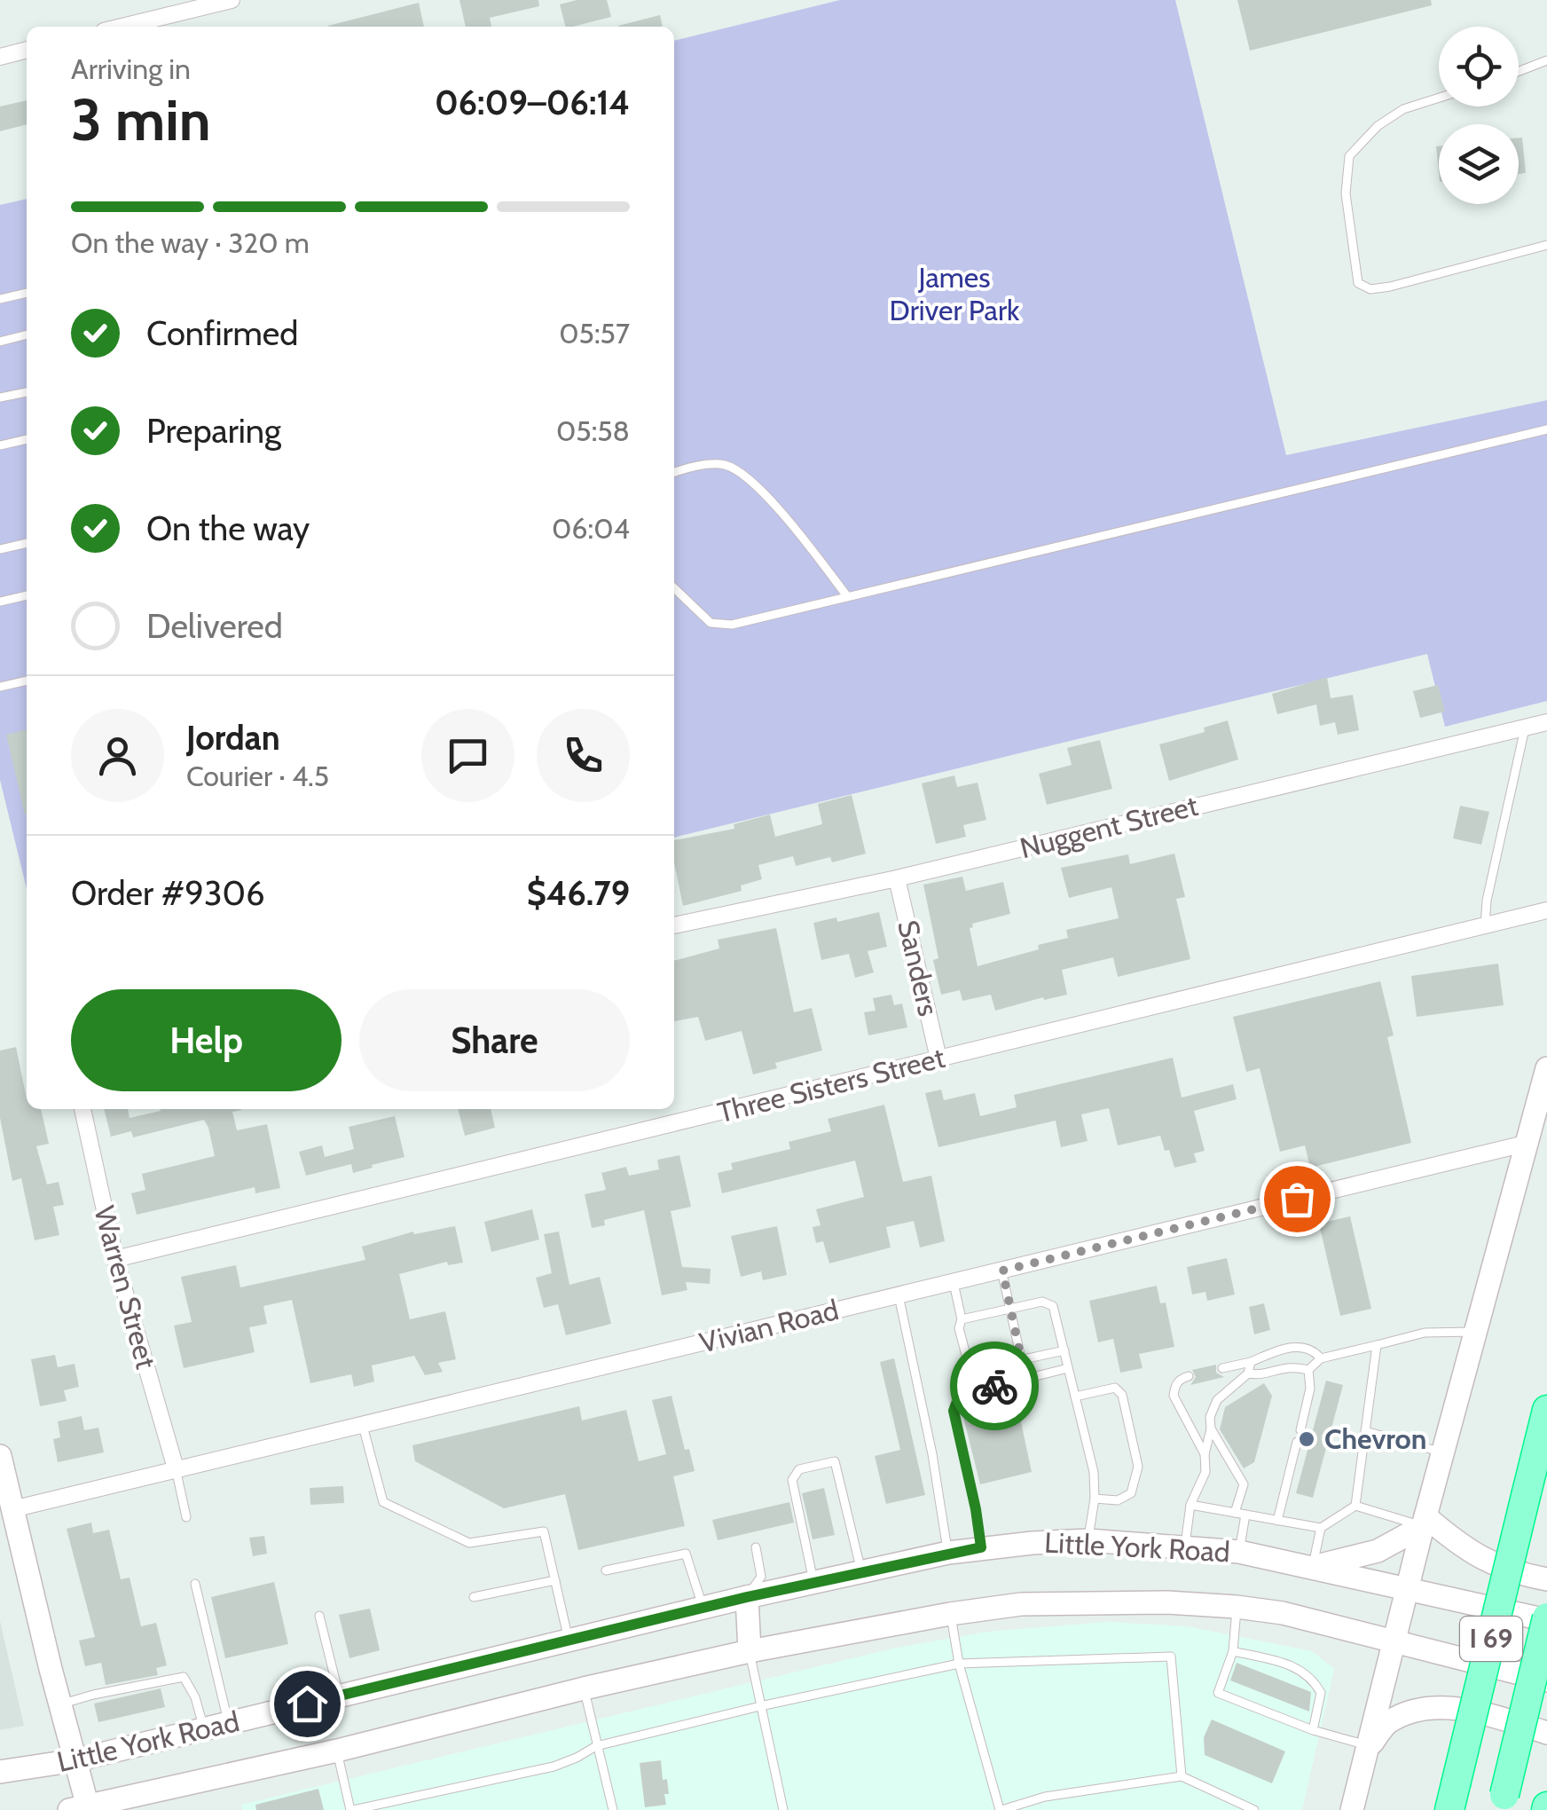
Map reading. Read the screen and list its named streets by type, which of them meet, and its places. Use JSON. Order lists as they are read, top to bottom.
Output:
{
  "streets": {
    "highway": ["I 69"],
    "main road": ["Little York Road"],
    "street": [
      "Nuggent Street",
      "Sanders",
      "Three Sisters Street",
      "Warren Street",
      "Vivian Road"
    ]
  },
  "crossings": [
    ["Nuggent Street", "Sanders"],
    ["Sanders", "Three Sisters Street"],
    ["Three Sisters Street", "Warren Street"],
    ["Warren Street", "Vivian Road"],
    ["Little York Road", "I 69"]
  ],
  "parks": ["James Driver Park"],
  "places": ["Chevron"],
  "page": {
    "heading": ["3 min", "Arriving in", "06:09–06:14"],
    "panel": [
      "Jordan",
      "Courier · 4.5",
      "Order #9306",
      "$46.79"
    ],
    "bar": "On the way · 320 m",
    "list": [
      ["Confirmed", "05:57"],
      ["Preparing", "05:58"],
      ["On the way", "06:04"],
      "Delivered"
    ],
    "buttons": ["Help", "Share"]
  }
}
